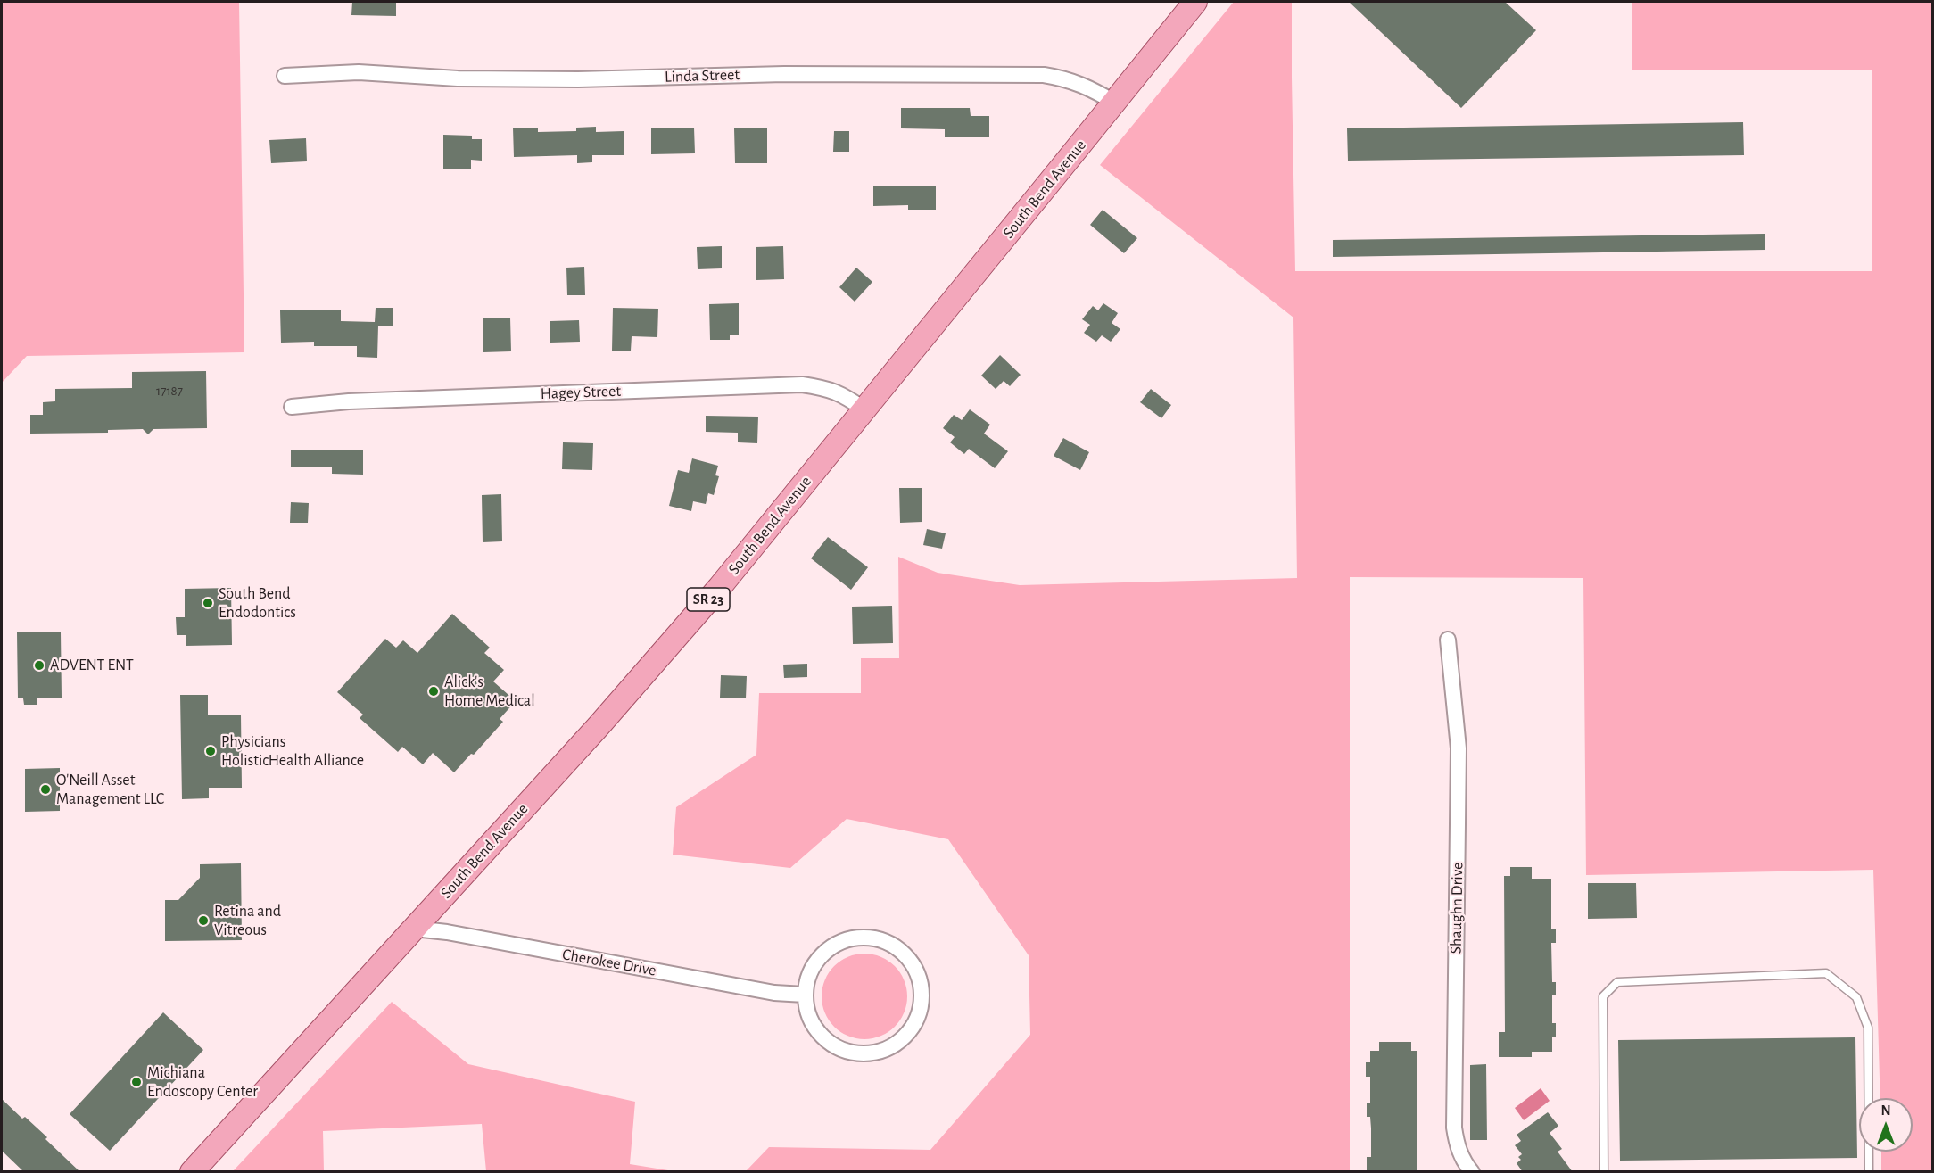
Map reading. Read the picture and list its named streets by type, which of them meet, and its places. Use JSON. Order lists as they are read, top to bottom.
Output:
{
  "streets": {
    "main road": ["South Bend Avenue", "SR 23"],
    "street": [
      "Linda Street",
      "Hagey Street",
      "Shaughn Drive",
      "Cherokee Drive"
    ]
  },
  "crossings": [
    ["Linda Street", "South Bend Avenue"],
    ["South Bend Avenue", "Hagey Street"],
    ["South Bend Avenue", "Cherokee Drive"]
  ],
  "places": [
    "South Bend Endodontics",
    "ADVENT ENT",
    "Alick's Home Medical",
    "Physicians HolisticHealth Alliance",
    "O'Neill Asset Management LLC",
    "Retina and Vitreous",
    "Michiana Endoscopy Center"
  ],
  "house_numbers": ["17187"],
  "north": "top"
}
